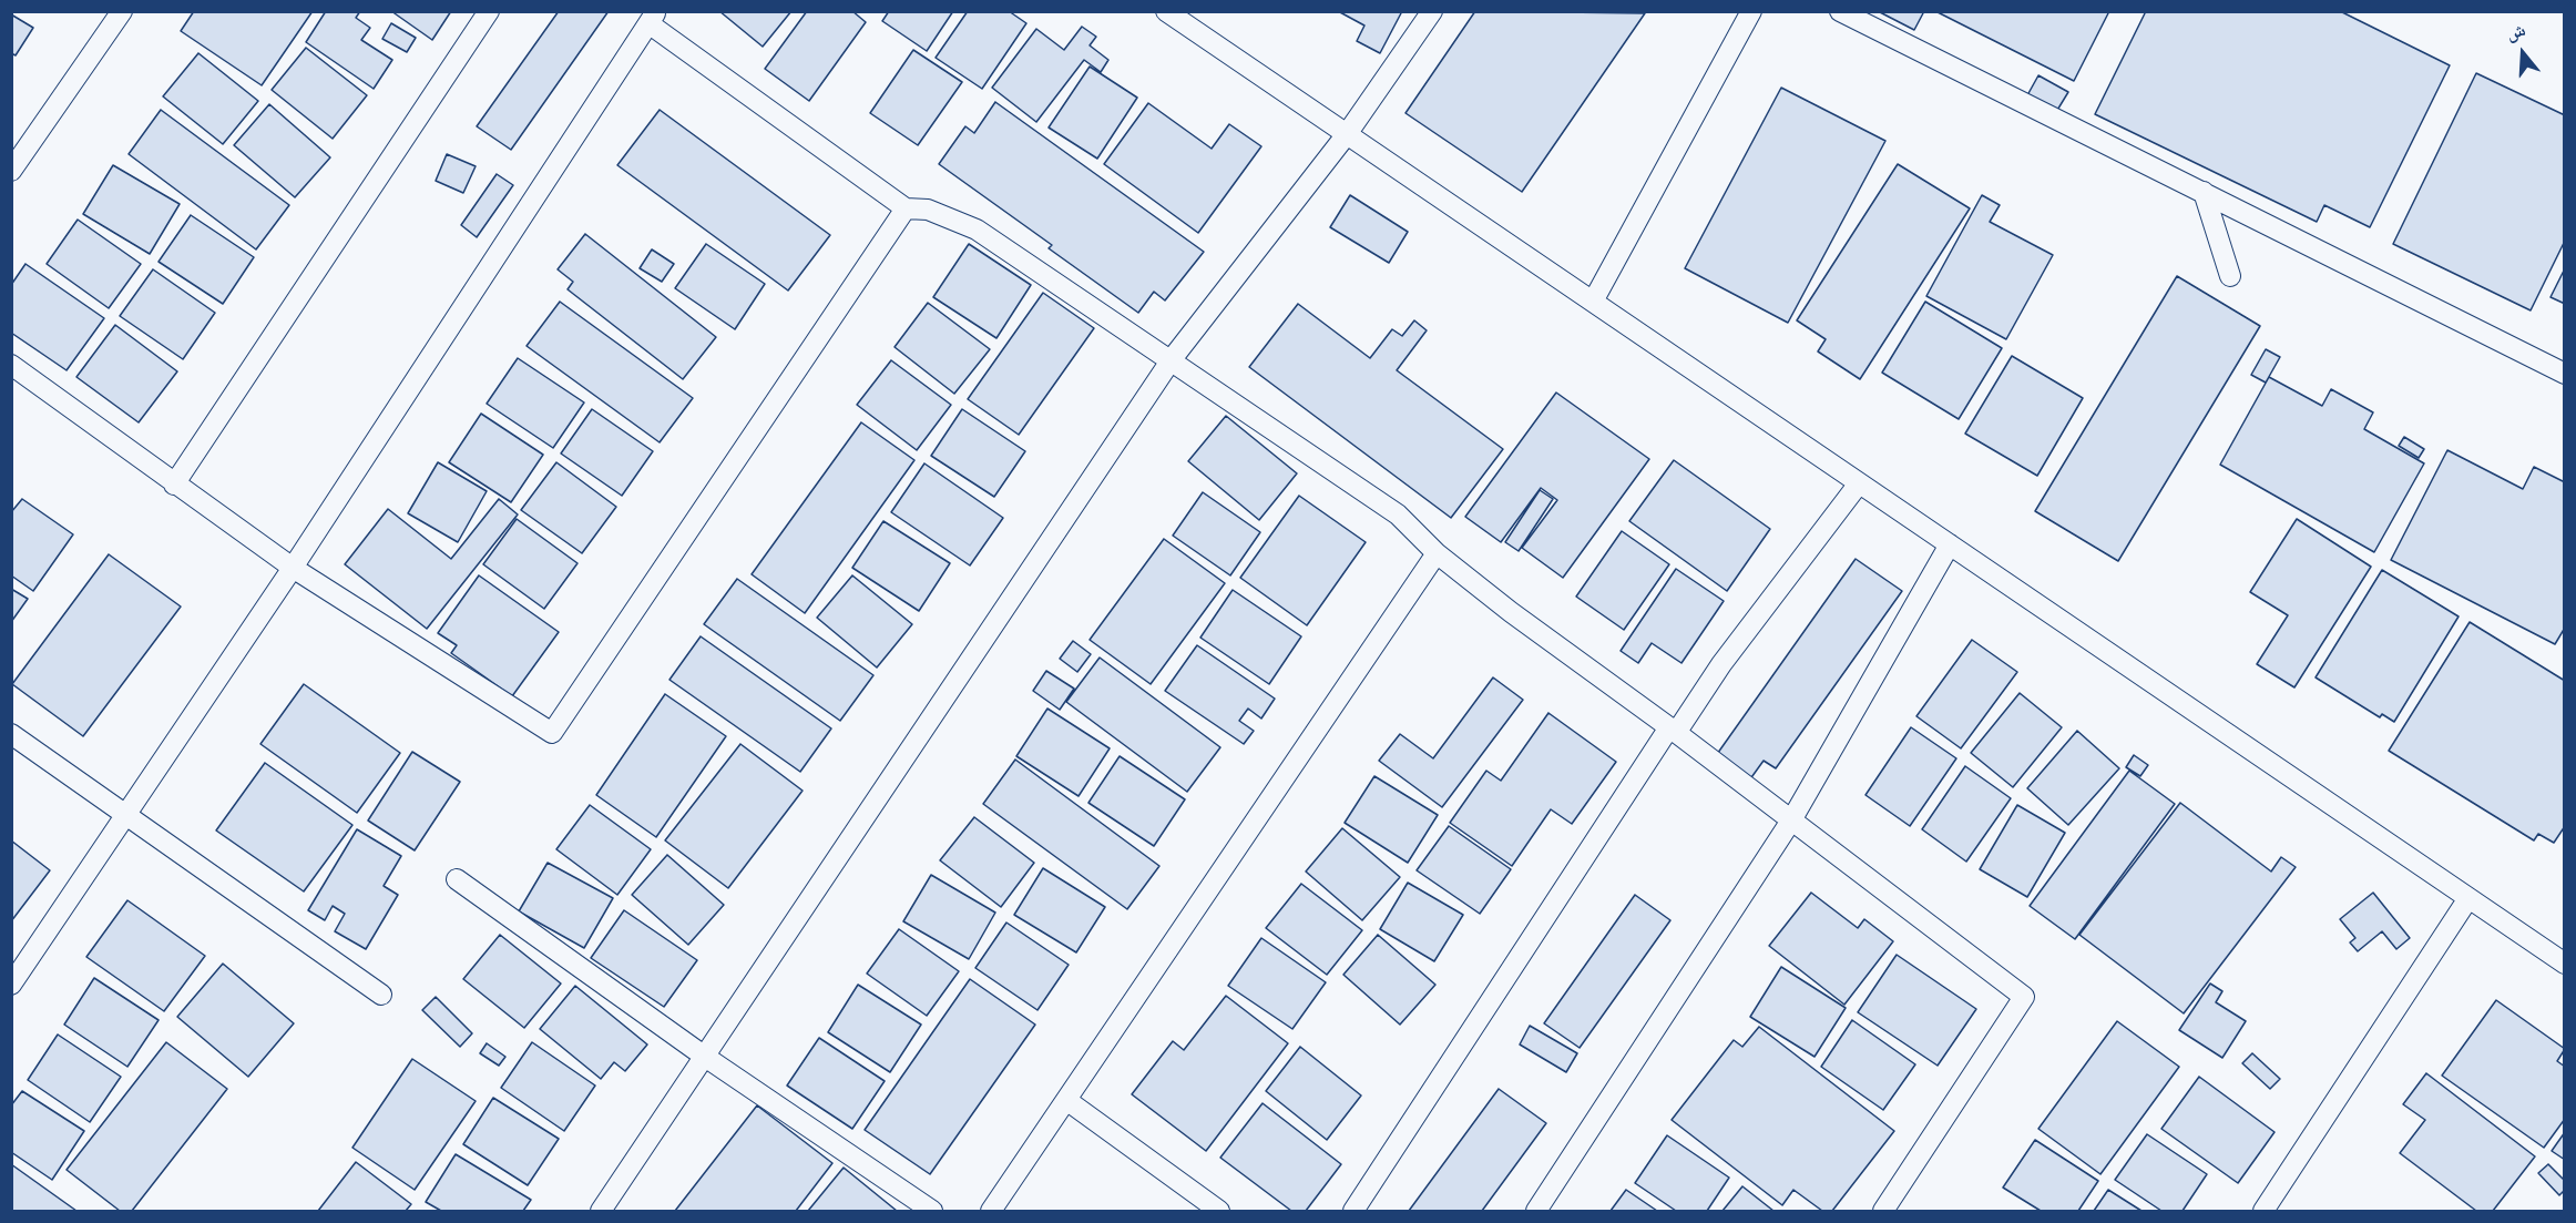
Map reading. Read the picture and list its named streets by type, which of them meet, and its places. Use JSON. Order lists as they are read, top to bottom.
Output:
{
  "north": "top"
}
